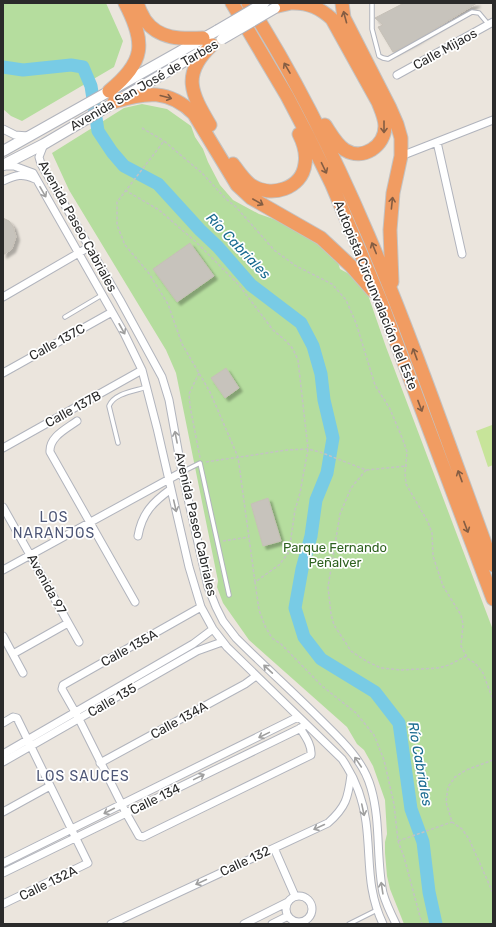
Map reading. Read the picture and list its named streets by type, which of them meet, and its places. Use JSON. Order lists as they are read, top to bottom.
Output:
{
  "streets": {
    "highway": ["Autopista Circunvalación del Este"],
    "street": [
      "Calle Mijaos",
      "Avenida San José de Tarbes",
      "Avenida Paseo Cabriales",
      "Calle 137C",
      "Calle 137B",
      "Avenida 97",
      "Calle 135A",
      "Calle 135",
      "Calle 134A",
      "Calle 134",
      "Calle 132",
      "Calle 132A"
    ]
  },
  "crossings": [
    ["Avenida San José de Tarbes", "Avenida Paseo Cabriales"],
    ["Avenida Paseo Cabriales", "Calle 137C"],
    ["Avenida Paseo Cabriales", "Calle 137B"],
    ["Avenida Paseo Cabriales", "Calle 135A"],
    ["Avenida Paseo Cabriales", "Calle 135"],
    ["Avenida Paseo Cabriales", "Calle 134A"],
    ["Avenida Paseo Cabriales", "Calle 134"],
    ["Avenida Paseo Cabriales", "Calle 132"],
    ["Calle 135A", "Calle 135"],
    ["Calle 134", "Calle 132A"]
  ],
  "one_way": ["Calle 132"],
  "districts": ["LOS NARANJOS", "LOS SAUCES"],
  "water": ["Río Cabriales"],
  "parks": ["Parque Fernando Peñalver"]
}
